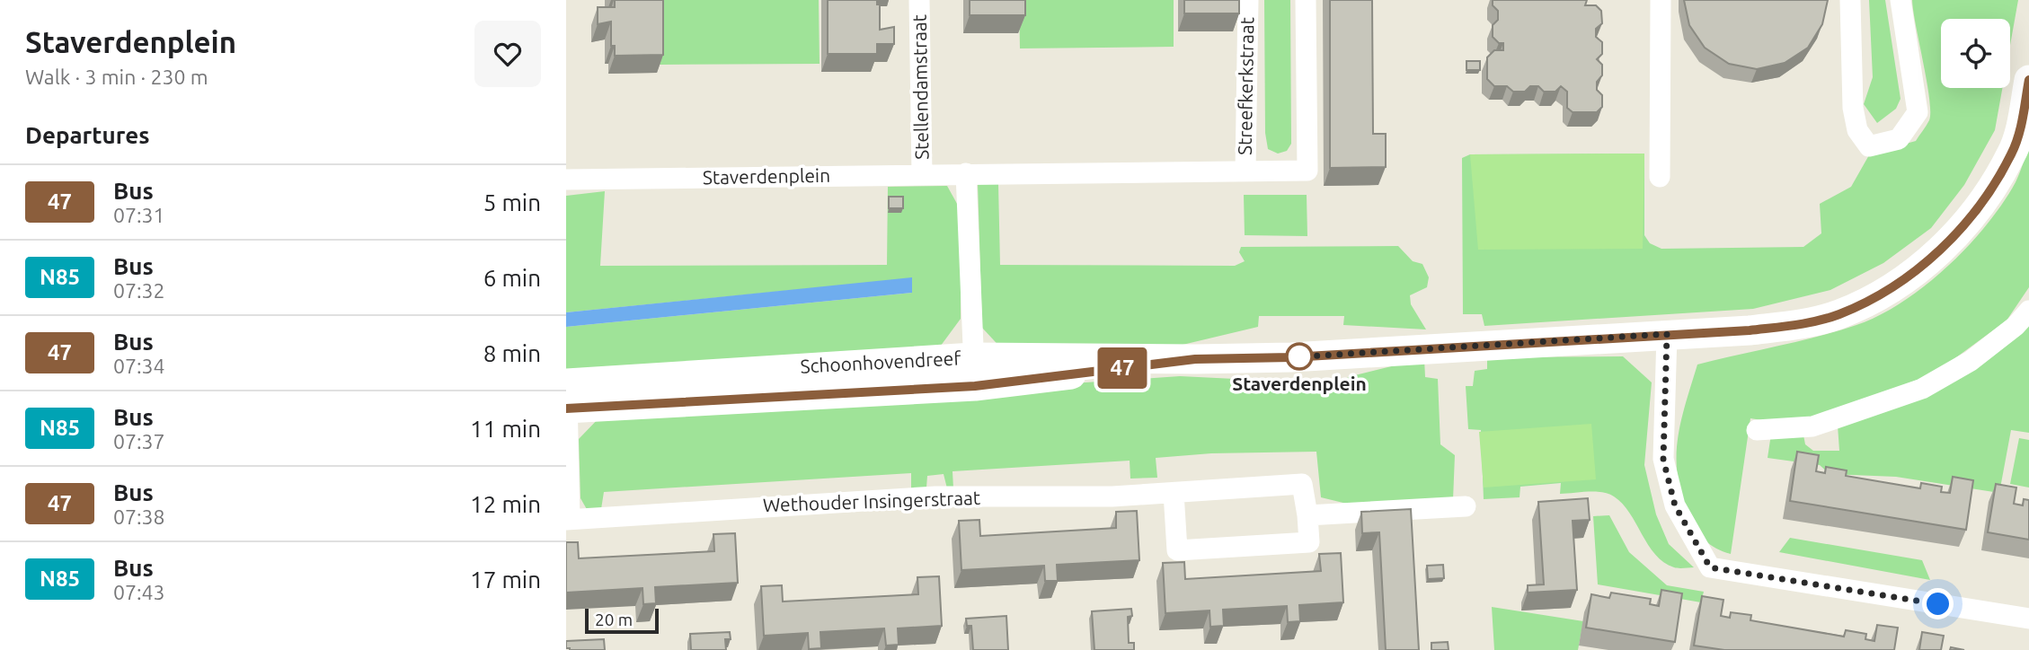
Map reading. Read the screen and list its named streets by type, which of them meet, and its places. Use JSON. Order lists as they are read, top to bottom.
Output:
{
  "streets": {
    "street": [
      "Streefkerkstraat",
      "Stellendamstraat",
      "Staverdenplein",
      "Schoonhovendreef",
      "Wethouder Insingerstraat"
    ]
  },
  "crossings": [
    ["Streefkerkstraat", "Staverdenplein"],
    ["Stellendamstraat", "Staverdenplein"],
    ["Schoonhovendreef", "Wethouder Insingerstraat"]
  ],
  "places": ["Staverdenplein"],
  "lines": ["bus line 47"],
  "scale_bar": "20 m",
  "page": {
    "heading": [
      ["Staverdenplein", "Walk · 3 min · 230 m"],
      "Departures"
    ],
    "on_map": "47",
    "list": [
      {
        "mark": "47",
        "name": "Bus",
        "note": "07:31",
        "value": "5 min"
      },
      {
        "mark": "N85",
        "name": "Bus",
        "note": "07:32",
        "value": "6 min"
      },
      {
        "mark": "47",
        "name": "Bus",
        "note": "07:34",
        "value": "8 min"
      },
      {
        "mark": "N85",
        "name": "Bus",
        "note": "07:37",
        "value": "11 min"
      },
      {
        "mark": "47",
        "name": "Bus",
        "note": "07:38",
        "value": "12 min"
      },
      {
        "mark": "N85",
        "name": "Bus",
        "note": "07:43",
        "value": "17 min"
      }
    ],
    "scale": "20 m"
  }
}
